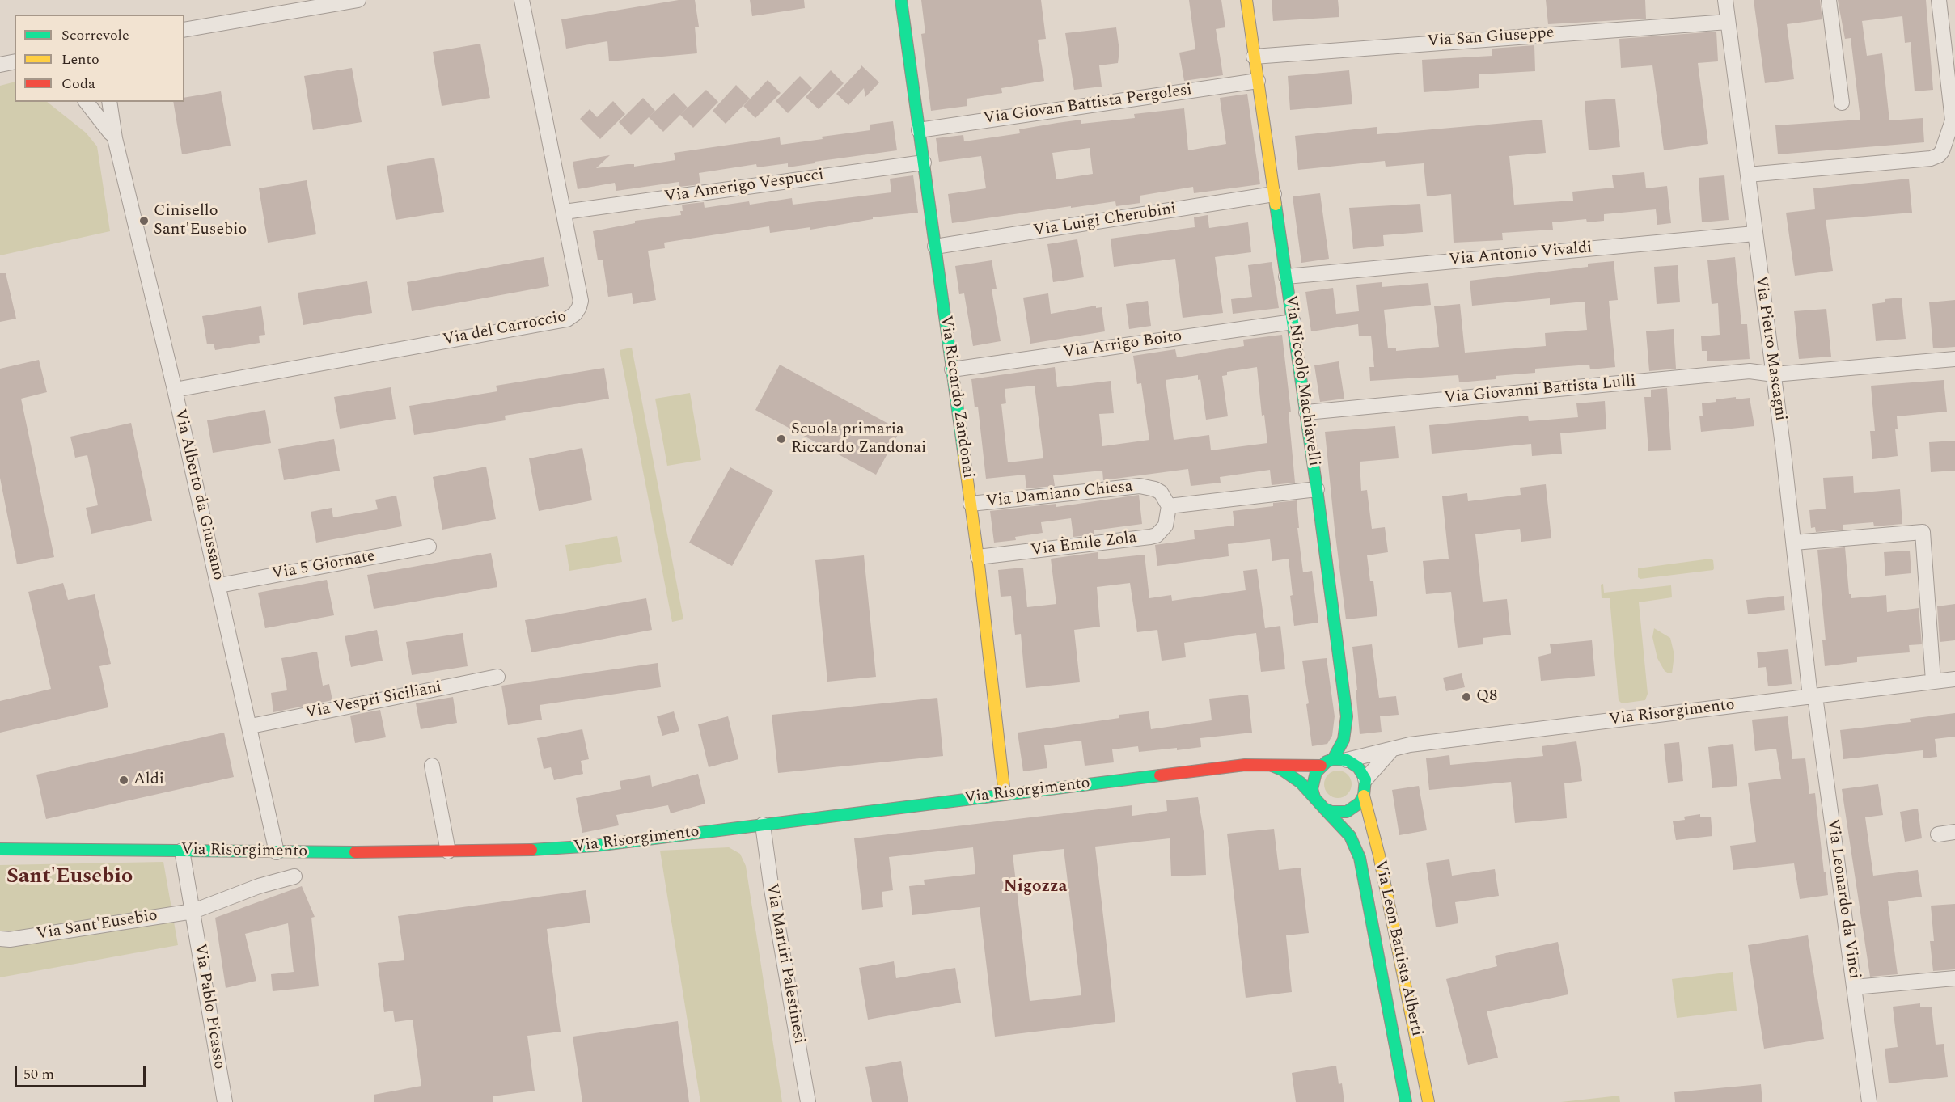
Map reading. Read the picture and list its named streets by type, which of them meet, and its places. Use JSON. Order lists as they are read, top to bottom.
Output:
{
  "streets": {
    "street": [
      "Via San Giuseppe",
      "Via Giovan Battista Pergolesi",
      "Via Amerigo Vespucci",
      "Via Luigi Cherubini",
      "Via Antonio Vivaldi",
      "Via del Carroccio",
      "Via Arrigo Boito",
      "Via Pietro Mascagni",
      "Via Niccolò Machiavelli",
      "Via Giovanni Battista Lulli",
      "Via Riccardo Zandonai",
      "Via Alberto da Giussano",
      "Via Damiano Chiesa",
      "Via Èmile Zola",
      "Via 5 Giornate",
      "Via Vespri Siciliani",
      "Via Risorgimento",
      "Via Leonardo da Vinci",
      "Via Sant'Eusebio",
      "Via Leon Battista Alberti",
      "Via Martiri Palestinesi",
      "Via Pablo Picasso"
    ]
  },
  "crossings": [
    ["Via San Giuseppe", "Via Pietro Mascagni"],
    ["Via San Giuseppe", "Via Niccolò Machiavelli"],
    ["Via Giovan Battista Pergolesi", "Via Niccolò Machiavelli"],
    ["Via Giovan Battista Pergolesi", "Via Riccardo Zandonai"],
    ["Via Amerigo Vespucci", "Via del Carroccio"],
    ["Via Amerigo Vespucci", "Via Riccardo Zandonai"],
    ["Via Luigi Cherubini", "Via Niccolò Machiavelli"],
    ["Via Luigi Cherubini", "Via Riccardo Zandonai"],
    ["Via Antonio Vivaldi", "Via Pietro Mascagni"],
    ["Via Antonio Vivaldi", "Via Niccolò Machiavelli"],
    ["Via del Carroccio", "Via Alberto da Giussano"],
    ["Via Arrigo Boito", "Via Niccolò Machiavelli"],
    ["Via Arrigo Boito", "Via Riccardo Zandonai"],
    ["Via Pietro Mascagni", "Via Giovanni Battista Lulli"],
    ["Via Pietro Mascagni", "Via Risorgimento"],
    ["Via Pietro Mascagni", "Via Leonardo da Vinci"],
    ["Via Niccolò Machiavelli", "Via Giovanni Battista Lulli"],
    ["Via Niccolò Machiavelli", "Via Risorgimento"],
    ["Via Niccolò Machiavelli", "Via Leon Battista Alberti"],
    ["Via Riccardo Zandonai", "Via Damiano Chiesa"],
    ["Via Riccardo Zandonai", "Via Èmile Zola"],
    ["Via Riccardo Zandonai", "Via Risorgimento"],
    ["Via Alberto da Giussano", "Via 5 Giornate"],
    ["Via Alberto da Giussano", "Via Vespri Siciliani"],
    ["Via Alberto da Giussano", "Via Risorgimento"],
    ["Via Damiano Chiesa", "Via Èmile Zola"],
    ["Via Risorgimento", "Via Leonardo da Vinci"],
    ["Via Risorgimento", "Via Leon Battista Alberti"],
    ["Via Risorgimento", "Via Martiri Palestinesi"],
    ["Via Sant'Eusebio", "Via Pablo Picasso"]
  ],
  "districts": ["Sant'Eusebio", "Nigozza"],
  "places": [
    "Cinisello Sant'Eusebio",
    "Scuola primaria Riccardo Zandonai",
    "Q8",
    "Aldi"
  ],
  "legend": ["Scorrevole", "Lento", "Coda"],
  "scale_bar": "50 m"
}
